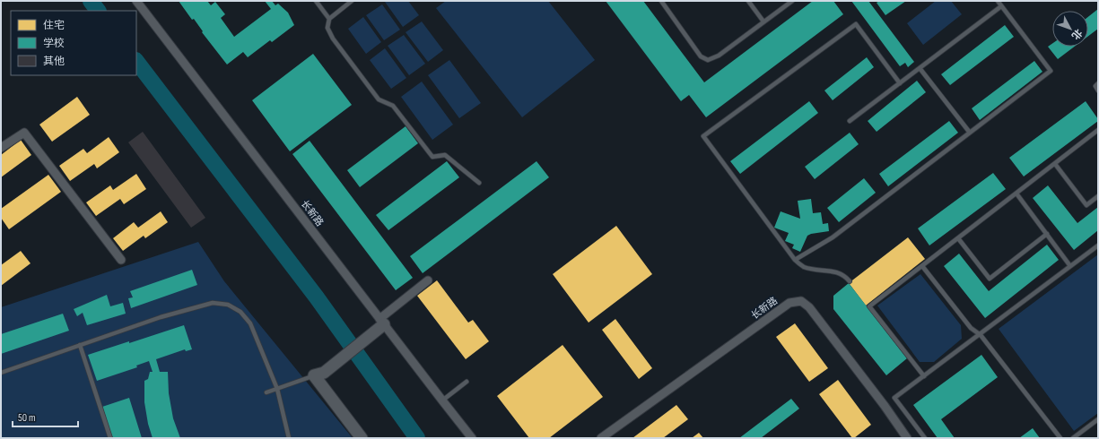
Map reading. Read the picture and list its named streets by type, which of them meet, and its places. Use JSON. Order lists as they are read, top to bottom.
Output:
{
  "streets": {
    "street": ["长新路"]
  },
  "legend": ["住宅", "学校", "其他"],
  "scale_bar": "50 m",
  "north": "bottom right"
}
